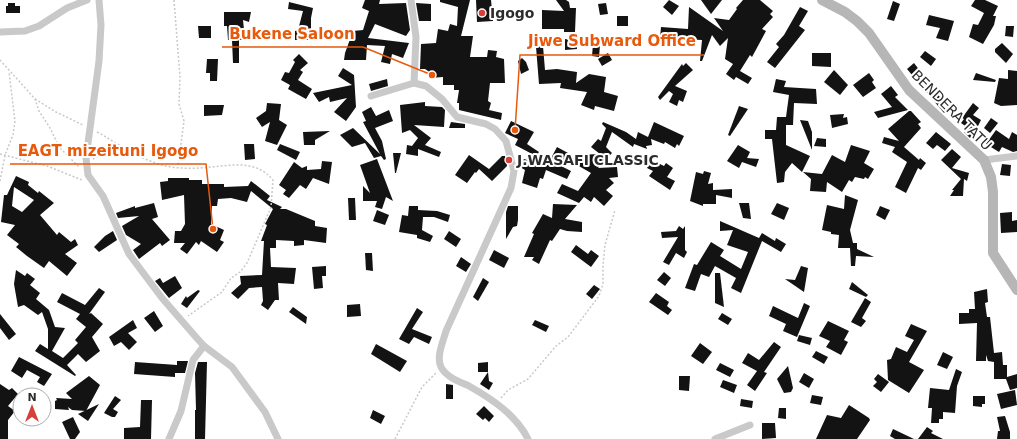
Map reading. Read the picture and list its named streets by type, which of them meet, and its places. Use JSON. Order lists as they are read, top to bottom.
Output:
{
  "streets": {
    "main road": ["BENDERA TATU"]
  },
  "places": [
    "Igogo",
    "Bukene Saloon",
    "Jiwe Subward Office",
    "J.WASAFI CLASSIC",
    "EAGT mizeituni Igogo"
  ],
  "north": "top"
}
